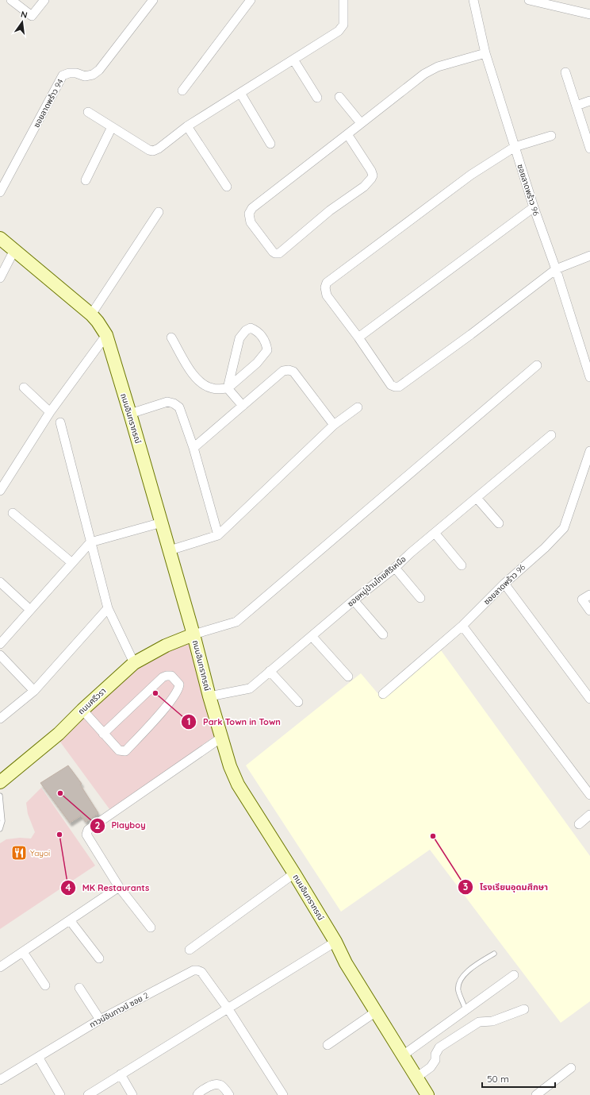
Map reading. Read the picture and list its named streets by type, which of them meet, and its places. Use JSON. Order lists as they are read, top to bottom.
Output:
{
  "streets": {
    "street": [
      "ซอยลาดพร้าว 94",
      "ซอยลาดพร้าว 96",
      "ถนนอินทราภรณ์",
      "ซอยหมู่บ้านไทยศิริเหนือ",
      "ถนนศรีวรา",
      "ทาวน์อินทาวน์ ซอย 2"
    ]
  },
  "crossings": [
    ["ถนนอินทราภรณ์", "ซอยหมู่บ้านไทยศิริเหนือ"],
    ["ถนนอินทราภรณ์", "ถนนศรีวรา"]
  ],
  "places": {
    "other": [
      "Park Town in Town",
      "Playboy",
      "MK Restaurants",
      "โรงเรียนอุดมศึกษา"
    ],
    "restaurant": ["Yayoi"]
  },
  "scale_bar": "50 m",
  "north": "top"
}
